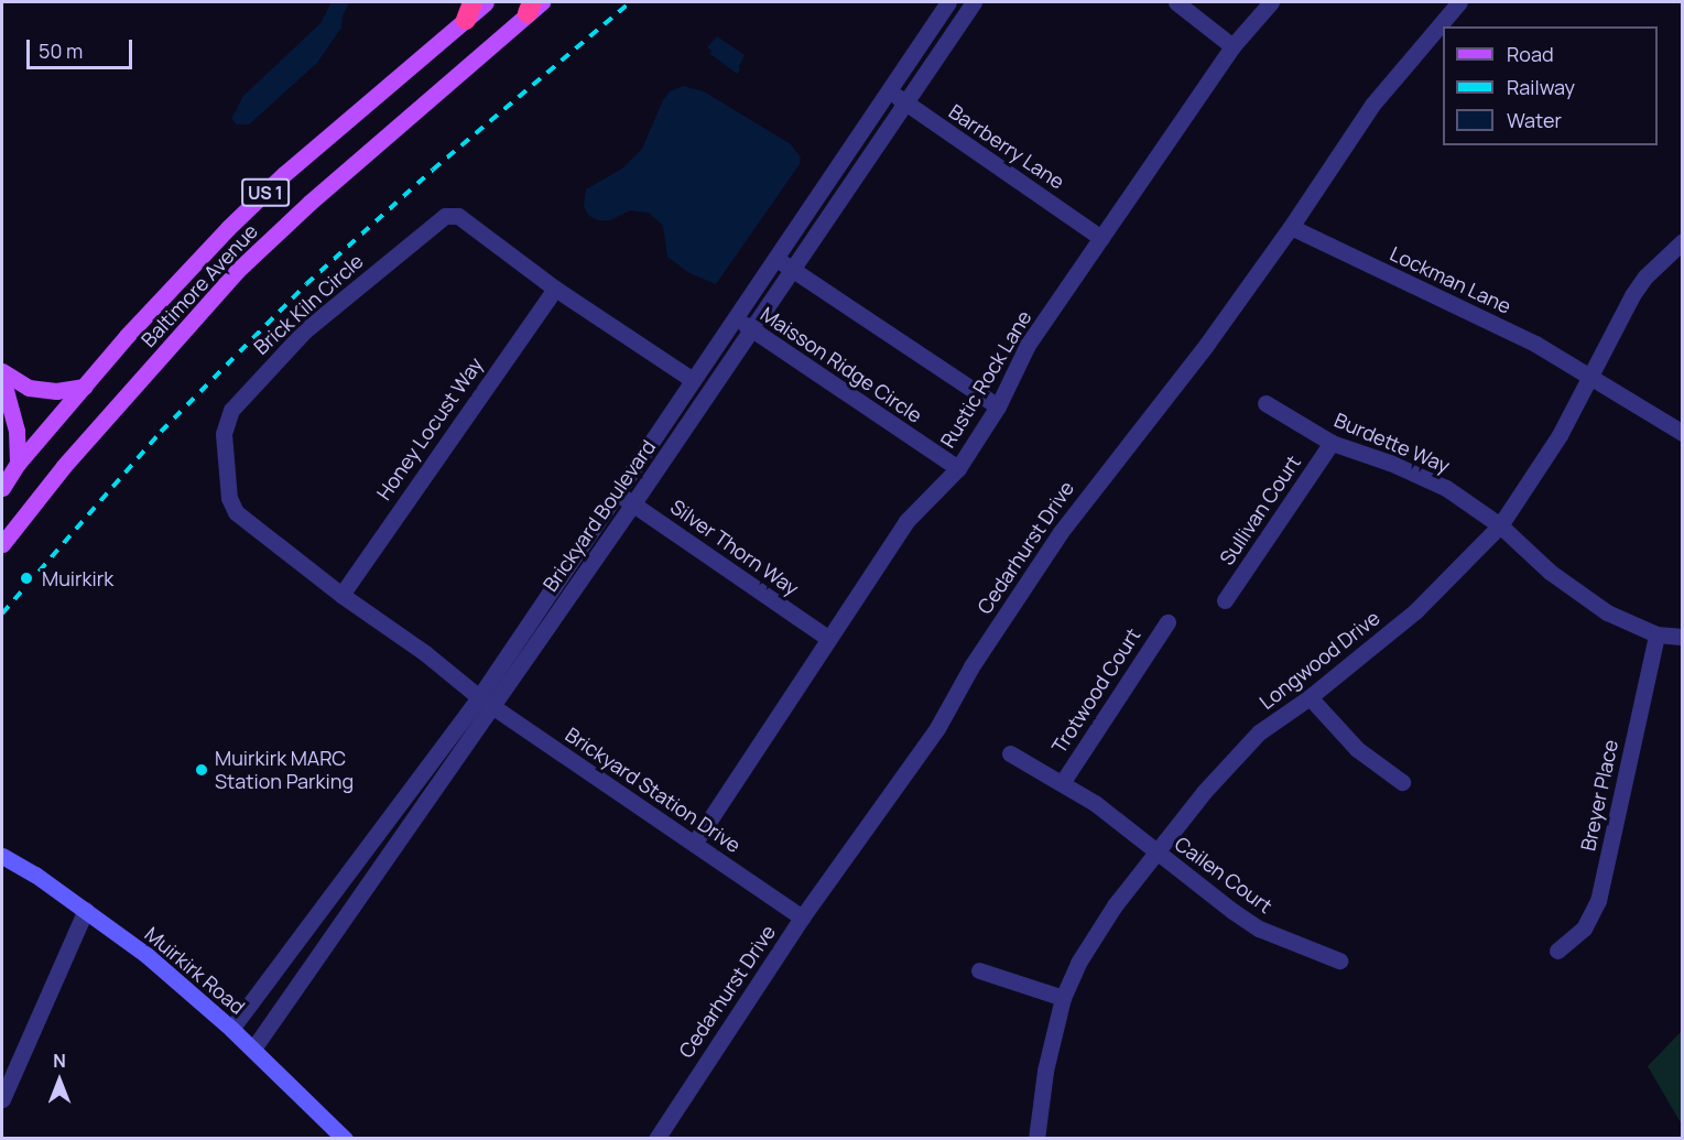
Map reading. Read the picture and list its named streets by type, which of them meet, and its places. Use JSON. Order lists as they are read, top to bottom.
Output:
{
  "streets": {
    "main road": ["US 1", "Baltimore Avenue", "Muirkirk Road"],
    "street": [
      "Barrberry Lane",
      "Lockman Lane",
      "Brick Kiln Circle",
      "Maisson Ridge Circle",
      "Rustic Rock Lane",
      "Honey Locust Way",
      "Burdette Way",
      "Sullivan Court",
      "Brickyard Boulevard",
      "Silver Thorn Way",
      "Cedarhurst Drive",
      "Longwood Drive",
      "Trotwood Court",
      "Brickyard Station Drive",
      "Breyer Place",
      "Cailen Court"
    ]
  },
  "crossings": [
    ["Barrberry Lane", "Rustic Rock Lane"],
    ["Barrberry Lane", "Brickyard Boulevard"],
    ["Lockman Lane", "Cedarhurst Drive"],
    ["Lockman Lane", "Longwood Drive"],
    ["Brick Kiln Circle", "Honey Locust Way"],
    ["Brick Kiln Circle", "Brickyard Boulevard"],
    ["Brick Kiln Circle", "Brickyard Station Drive"],
    ["Maisson Ridge Circle", "Rustic Rock Lane"],
    ["Maisson Ridge Circle", "Brickyard Boulevard"],
    ["Rustic Rock Lane", "Silver Thorn Way"],
    ["Rustic Rock Lane", "Brickyard Station Drive"],
    ["Burdette Way", "Sullivan Court"],
    ["Burdette Way", "Longwood Drive"],
    ["Burdette Way", "Breyer Place"],
    ["Brickyard Boulevard", "Silver Thorn Way"],
    ["Brickyard Boulevard", "Brickyard Station Drive"],
    ["Brickyard Boulevard", "Muirkirk Road"],
    ["Cedarhurst Drive", "Brickyard Station Drive"],
    ["Longwood Drive", "Cailen Court"],
    ["Trotwood Court", "Cailen Court"]
  ],
  "places": ["Muirkirk", "Muirkirk MARC Station Parking"],
  "legend": ["Road", "Railway", "Water"],
  "scale_bar": "50 m",
  "north": "top"
}
